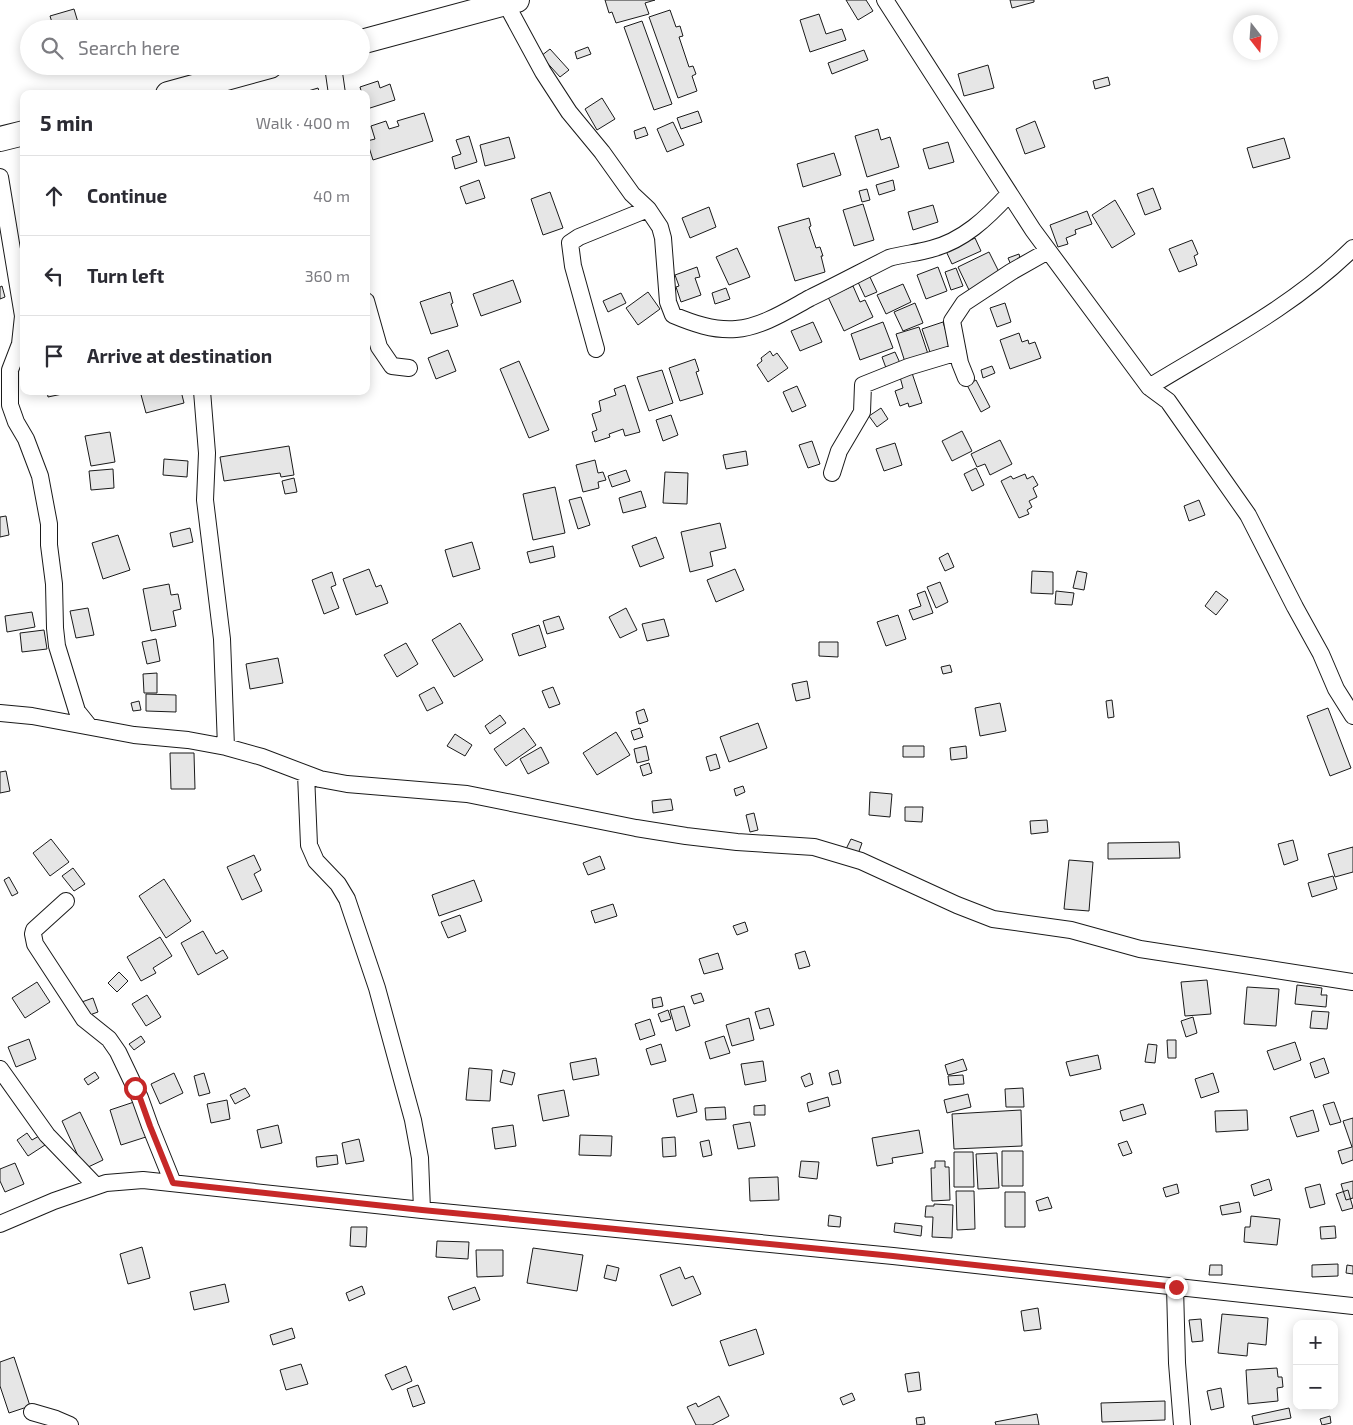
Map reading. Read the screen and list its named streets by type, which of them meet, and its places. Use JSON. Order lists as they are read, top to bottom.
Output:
{
  "north": "bottom",
  "page": {
    "search": "Search here",
    "heading": ["5 min", "Walk · 400 m"],
    "list": [
      ["Continue", "40 m"],
      ["Turn left", "360 m"],
      "Arrive at destination"
    ],
    "map_buttons": ["+", "−"]
  }
}
